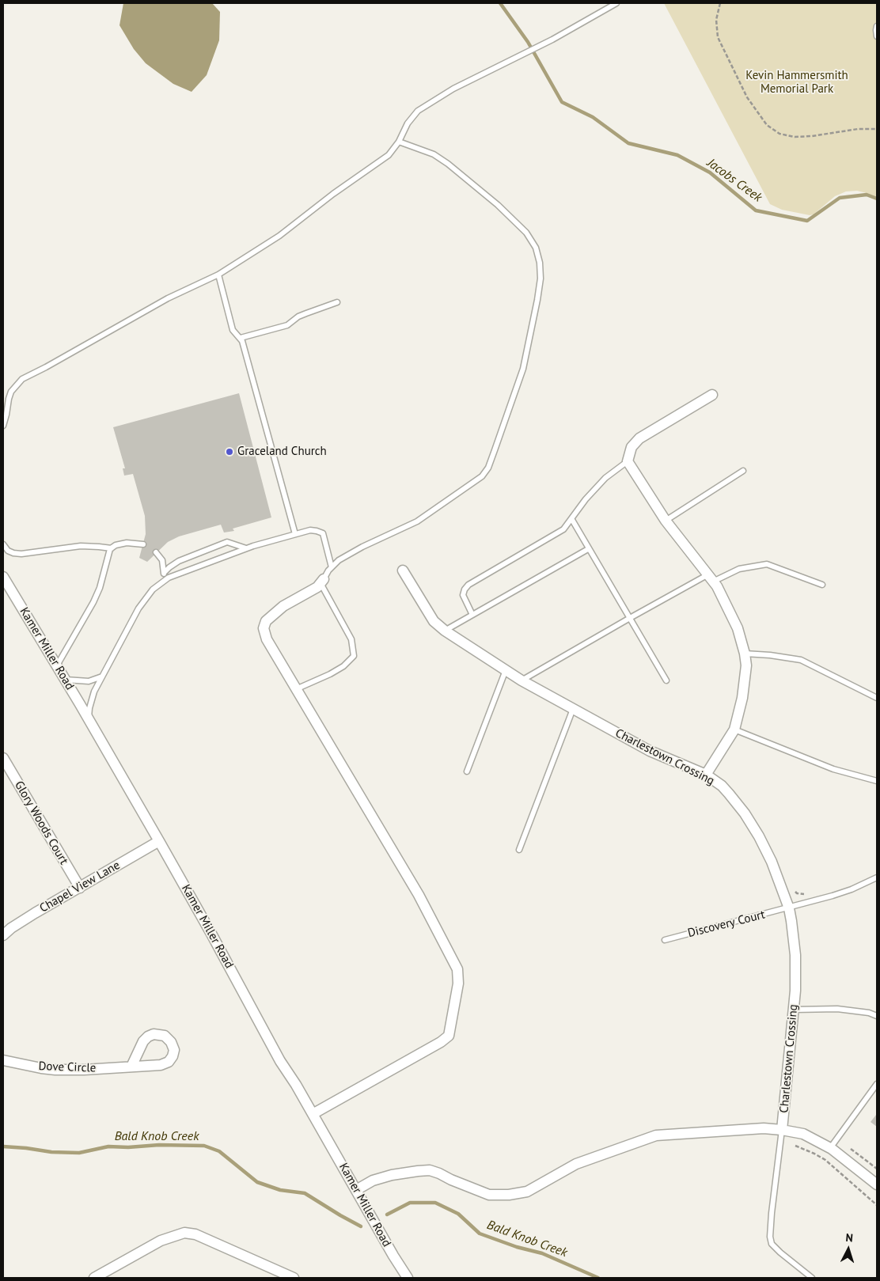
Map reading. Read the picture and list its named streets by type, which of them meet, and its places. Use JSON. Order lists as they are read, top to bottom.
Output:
{
  "streets": {
    "street": [
      "Kamer Miller Road",
      "Charlestown Crossing",
      "Glory Woods Court",
      "Chapel View Lane",
      "Dove Circle"
    ],
    "lane": ["Discovery Court"]
  },
  "crossings": [
    ["Kamer Miller Road", "Chapel View Lane"],
    ["Charlestown Crossing", "Discovery Court"],
    ["Glory Woods Court", "Chapel View Lane"]
  ],
  "water": ["Jacobs Creek", "Bald Knob Creek"],
  "parks": ["Kevin Hammersmith Memorial Park"],
  "places": ["Graceland Church"],
  "north": "top"
}
